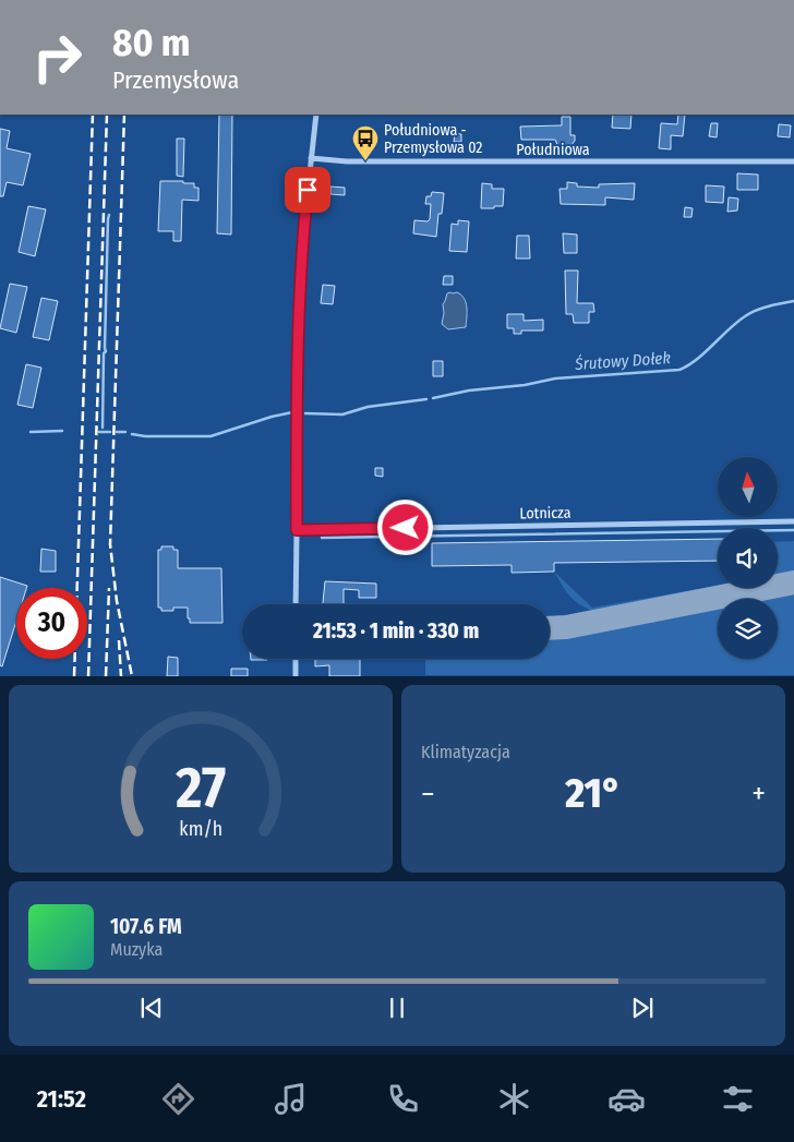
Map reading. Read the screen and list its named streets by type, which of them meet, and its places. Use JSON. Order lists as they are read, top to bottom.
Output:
{
  "streets": {
    "street": ["Południowa", "Lotnicza"]
  },
  "water": ["Śrutowy Dołek"],
  "places": {
    "bus stop": ["Południowa - Przemysłowa 02"]
  },
  "north": "top",
  "page": {
    "turn": ["80 m", "Przemysłowa"],
    "limit": "30",
    "trip": "21:53 · 1 min · 330 m",
    "tile": "Klimatyzacja",
    "heat": ["−", "21°", "+"],
    "song": ["107.6 FM", "Muzyka"],
    "tabs": "21:52",
    "gauge": ["27", "km/h"]
  }
}
